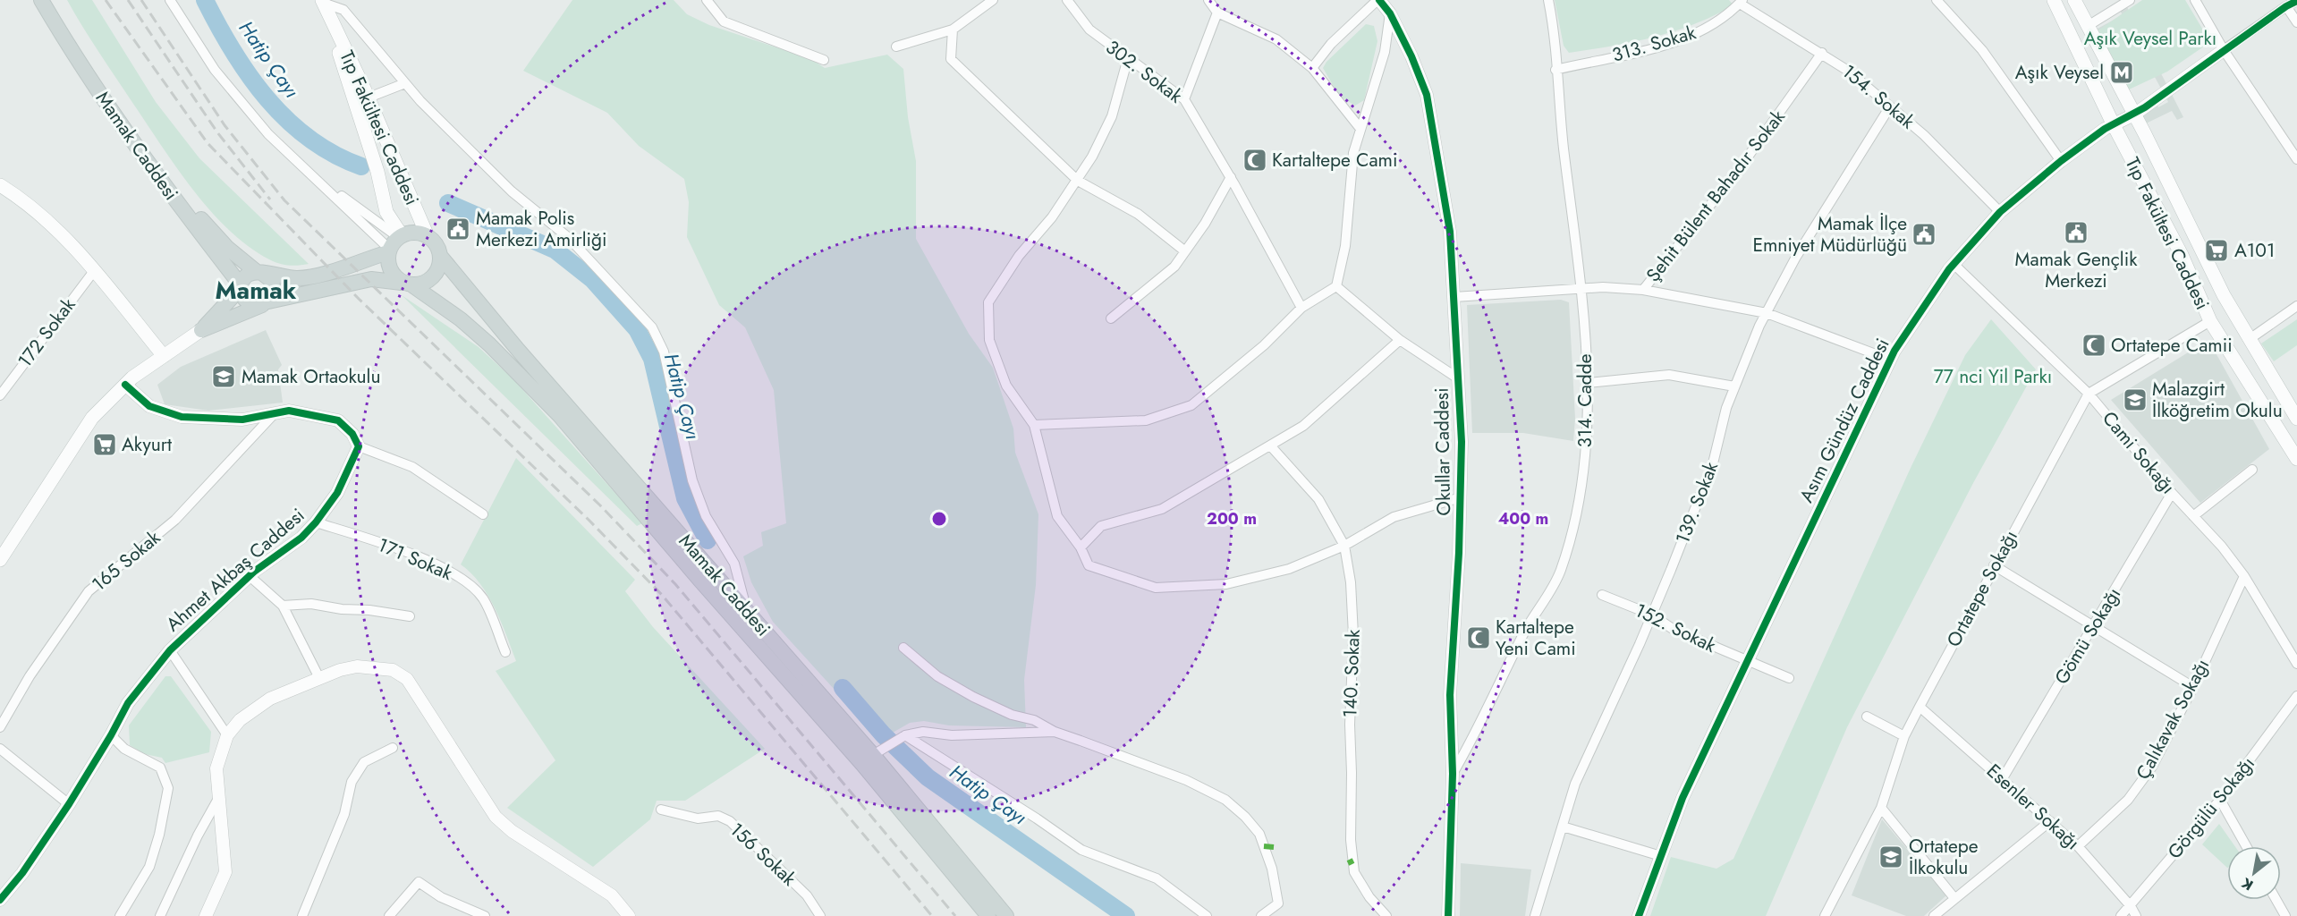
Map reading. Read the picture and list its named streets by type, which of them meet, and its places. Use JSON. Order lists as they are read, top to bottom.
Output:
{
  "streets": {
    "main road": ["Tıp Fakültesi Caddesi", "Mamak Caddesi"],
    "street": [
      "313. Sokak",
      "302. Sokak",
      "154. Sokak",
      "Şehit Bülent Bahadır Sokak",
      "172 Sokak",
      "314. Cadde",
      "Asım Gündüz Caddesi",
      "Okullar Caddesi",
      "Cami Sokağı",
      "139. Sokak",
      "171 Sokak",
      "165 Sokak",
      "Ahmet Akbaş Caddesi",
      "Ortatepe Sokağı",
      "152. Sokak",
      "Gömü Sokağı",
      "140. Sokak",
      "Çalıkavak Sokağı",
      "Esenler Sokağı",
      "Görgülü Sokağı",
      "156 Sokak"
    ]
  },
  "crossings": [
    ["313. Sokak", "154. Sokak"],
    ["313. Sokak", "314. Cadde"],
    ["154. Sokak", "Şehit Bülent Bahadır Sokak"],
    ["154. Sokak", "Asım Gündüz Caddesi"],
    ["154. Sokak", "139. Sokak"],
    ["Tıp Fakültesi Caddesi", "Mamak Caddesi"],
    ["Tıp Fakültesi Caddesi", "Asım Gündüz Caddesi"],
    ["Şehit Bülent Bahadır Sokak", "314. Cadde"],
    ["Şehit Bülent Bahadır Sokak", "Okullar Caddesi"],
    ["314. Cadde", "Okullar Caddesi"],
    ["Asım Gündüz Caddesi", "Cami Sokağı"],
    ["Asım Gündüz Caddesi", "152. Sokak"],
    ["Cami Sokağı", "Ortatepe Sokağı"],
    ["Cami Sokağı", "Gömü Sokağı"],
    ["Cami Sokağı", "Çalıkavak Sokağı"],
    ["139. Sokak", "152. Sokak"],
    ["171 Sokak", "Ahmet Akbaş Caddesi"],
    ["Ortatepe Sokağı", "Esenler Sokağı"],
    ["Gömü Sokağı", "Esenler Sokağı"],
    ["Çalıkavak Sokağı", "Esenler Sokağı"],
    ["Esenler Sokağı", "Görgülü Sokağı"]
  ],
  "districts": ["Mamak"],
  "water": ["Hatip Çayı"],
  "parks": ["Aşık Veysel Parkı", "77 nci Yil Parkı"],
  "places": {
    "metro station": ["Aşık Veysel"],
    "mosque": ["Kartaltepe Cami", "Ortatepe Camii", "Kartaltepe Yeni Cami"],
    "public building": ["Mamak Polis Merkezi Amirliği", "Mamak Gençlik Merkezi", "Mamak İlçe Emniyet Müdürlüğü"],
    "supermarket": ["A101", "Akyurt"],
    "school or university": ["Mamak Ortaokulu", "Malazgirt İlköğretim Okulu", "Ortatepe İlkokulu"]
  },
  "north": "bottom left",
  "rings": ["200 m", "400 m"]
}
